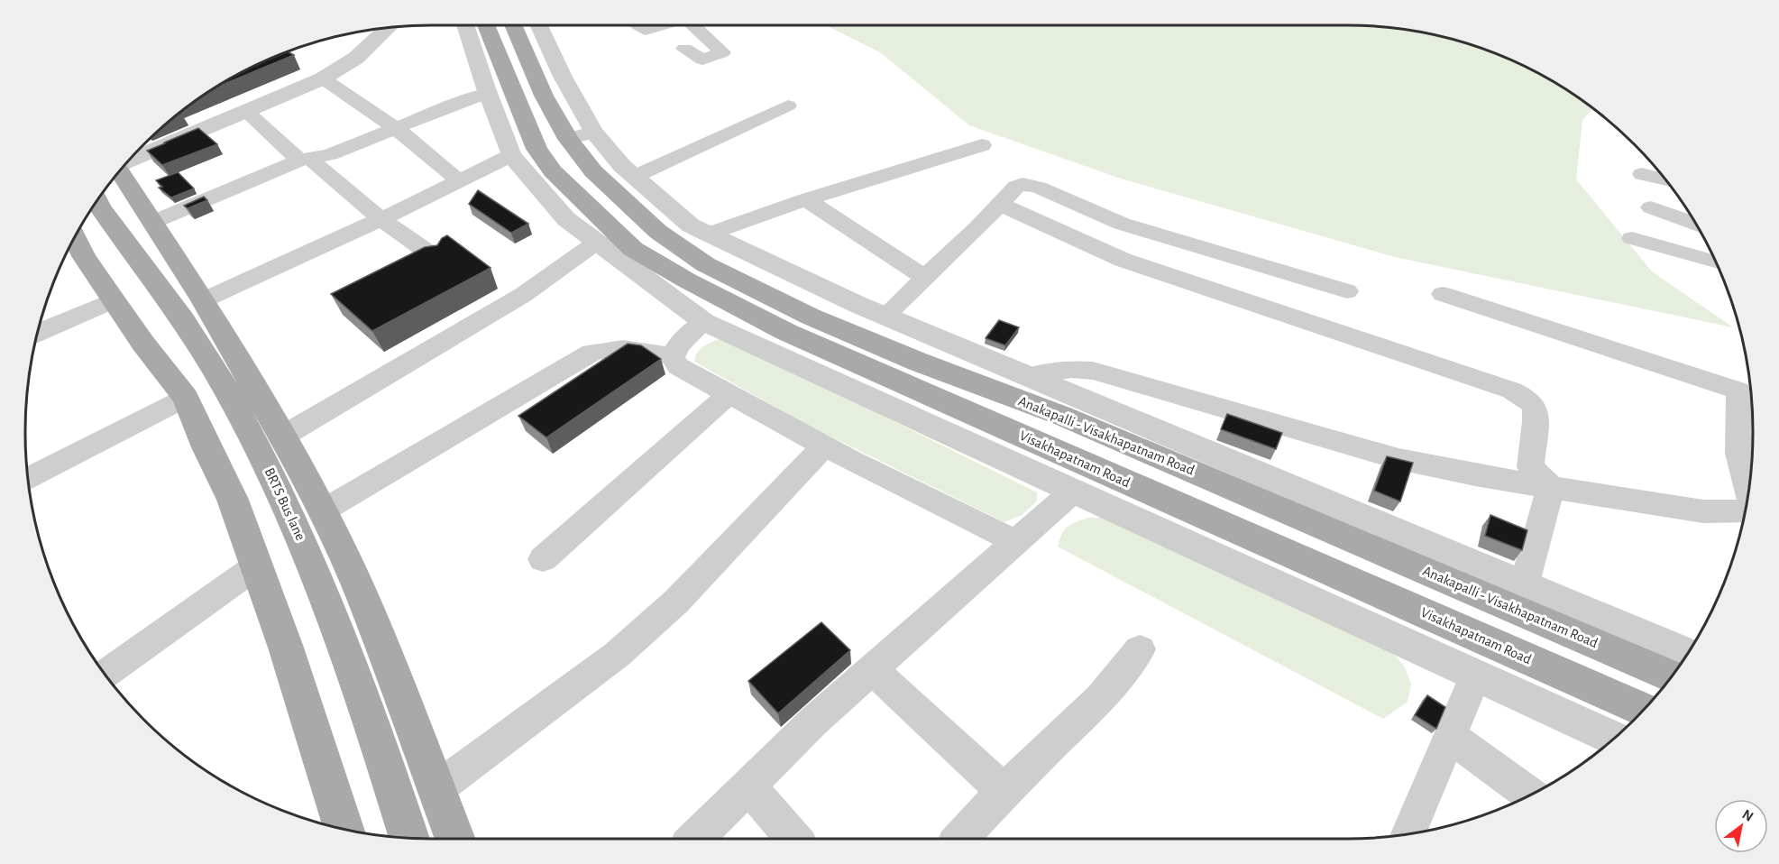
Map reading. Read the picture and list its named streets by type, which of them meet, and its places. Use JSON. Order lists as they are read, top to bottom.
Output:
{
  "streets": {
    "main road": ["Anakapalli - Visakhapatnam Road", "Visakhapatnam Road", "BRTS Bus lane"]
  },
  "north": "top right"
}
